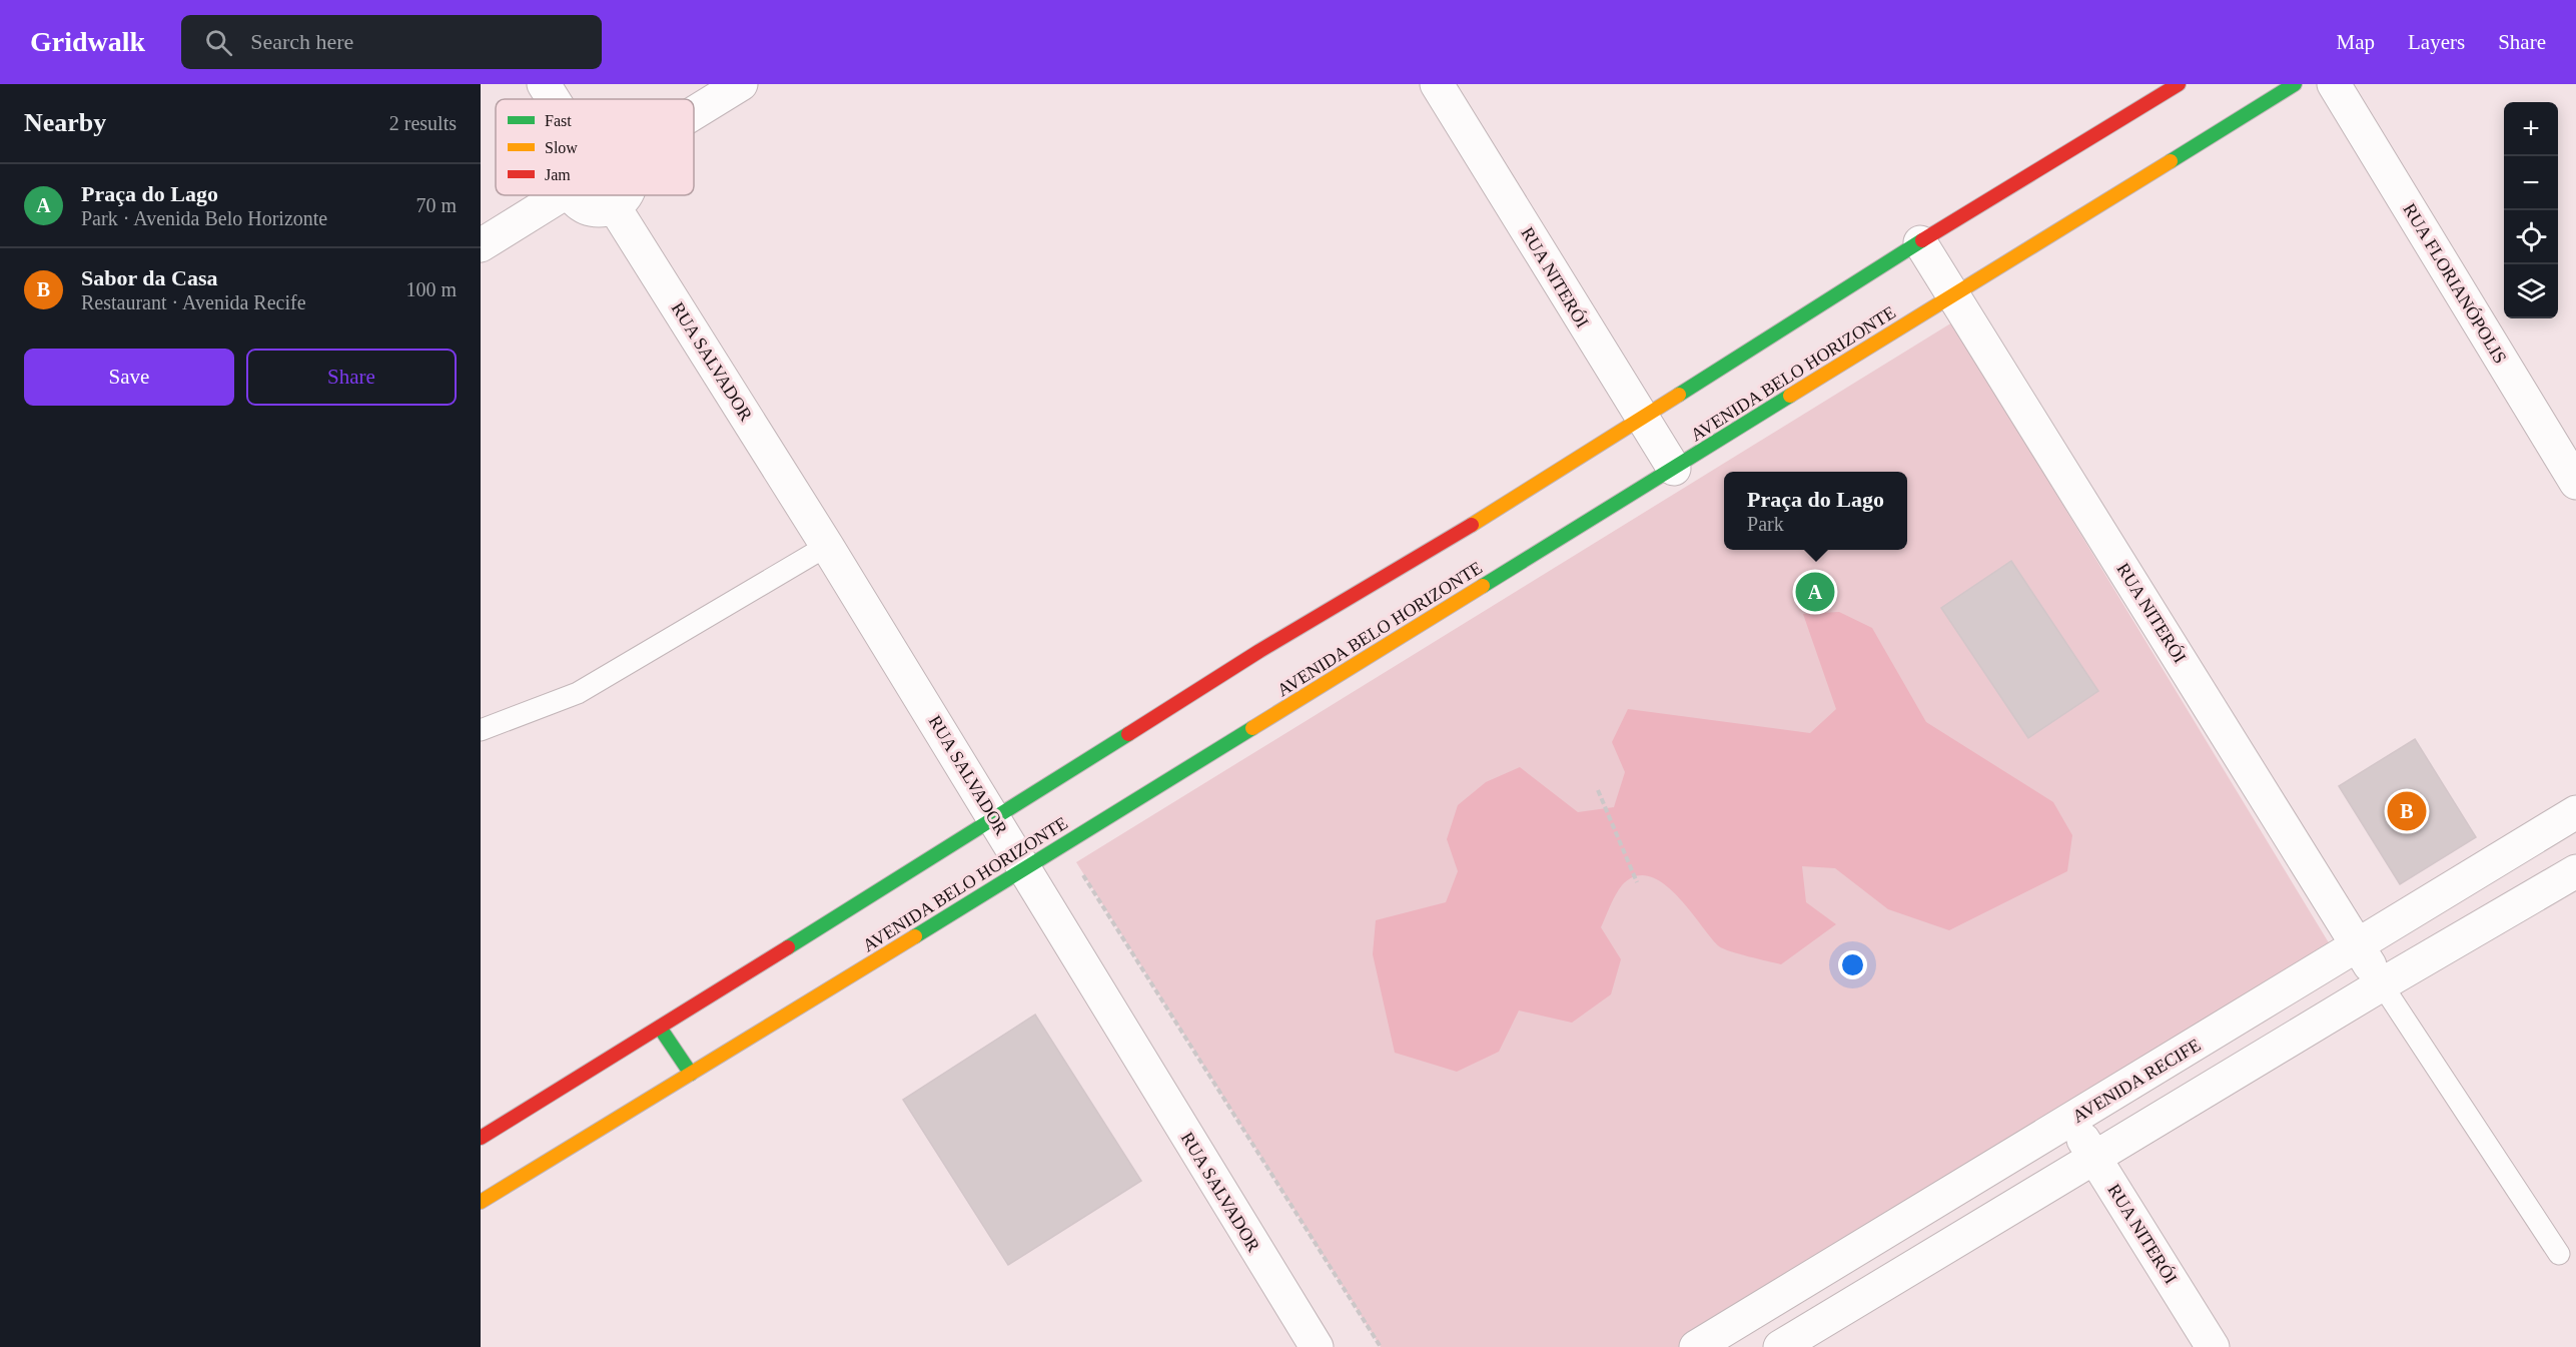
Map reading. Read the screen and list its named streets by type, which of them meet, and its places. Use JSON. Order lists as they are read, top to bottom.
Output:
{
  "streets": {
    "street": [
      "RUA NITERÓI",
      "RUA FLORIANÓPOLIS",
      "RUA SALVADOR",
      "AVENIDA BELO HORIZONTE",
      "AVENIDA RECIFE"
    ]
  },
  "crossings": [
    ["RUA NITERÓI", "AVENIDA BELO HORIZONTE"],
    ["RUA NITERÓI", "AVENIDA RECIFE"],
    ["RUA SALVADOR", "AVENIDA BELO HORIZONTE"]
  ],
  "legend": ["Fast", "Slow", "Jam"],
  "page": {
    "header": "Gridwalk",
    "search": "Search here",
    "nav": ["Map", "Layers", "Share"],
    "heading": ["Nearby", "2 results"],
    "map_buttons": ["+", "−"],
    "list": [
      {
        "mark": "A",
        "name": "Praça do Lago",
        "note": "Park · Avenida Belo Horizonte",
        "value": "70 m"
      },
      {
        "mark": "B",
        "name": "Sabor da Casa",
        "note": "Restaurant · Avenida Recife",
        "value": "100 m"
      }
    ],
    "buttons": ["Save", "Share"],
    "popup": ["Praça do Lago", "Park"],
    "pins": ["A", "B"]
  }
}
